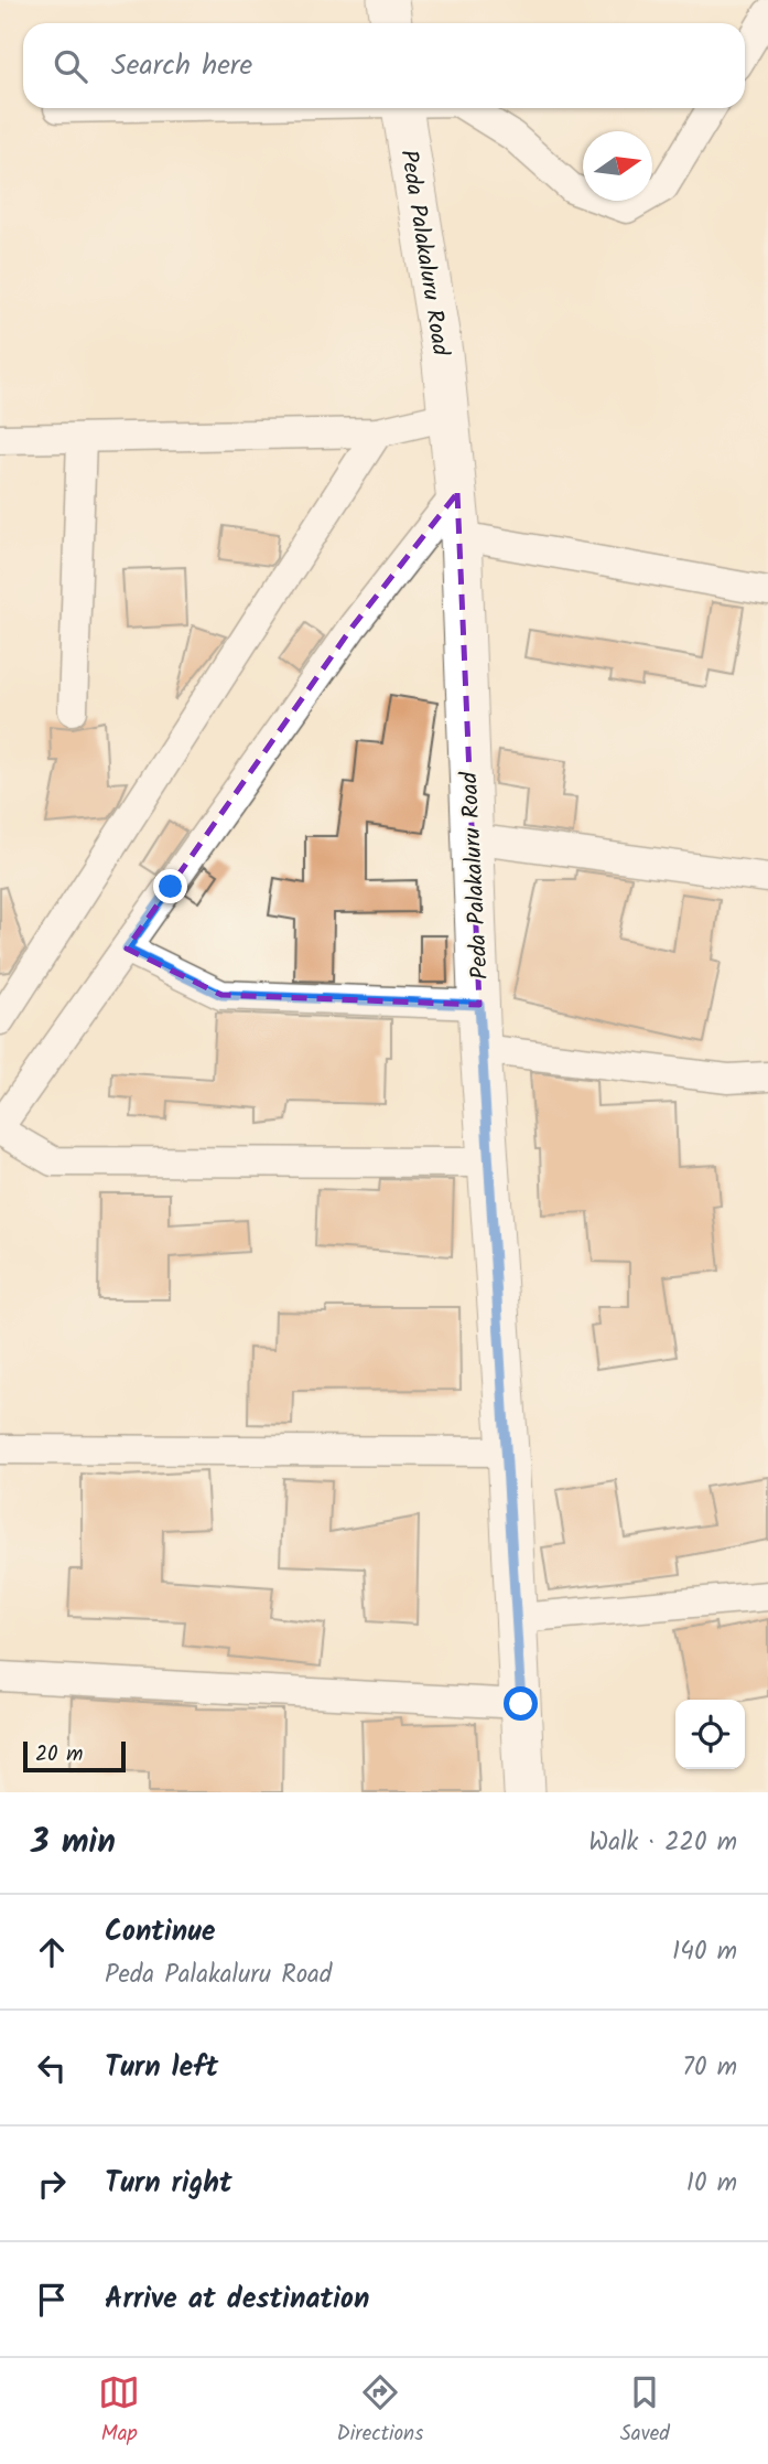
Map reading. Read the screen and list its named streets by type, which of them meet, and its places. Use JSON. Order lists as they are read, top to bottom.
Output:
{
  "streets": {
    "main road": ["Peda Palakaluru Road"]
  },
  "scale_bar": "20 m",
  "north": "right",
  "page": {
    "search": "Search here",
    "scale": "20 m",
    "heading": ["3 min", "Walk · 220 m"],
    "list": [
      ["Continue", "Peda Palakaluru Road", "140 m"],
      ["Turn left", "70 m"],
      ["Turn right", "10 m"],
      "Arrive at destination"
    ],
    "nav": ["Map", "Directions", "Saved"]
  }
}
